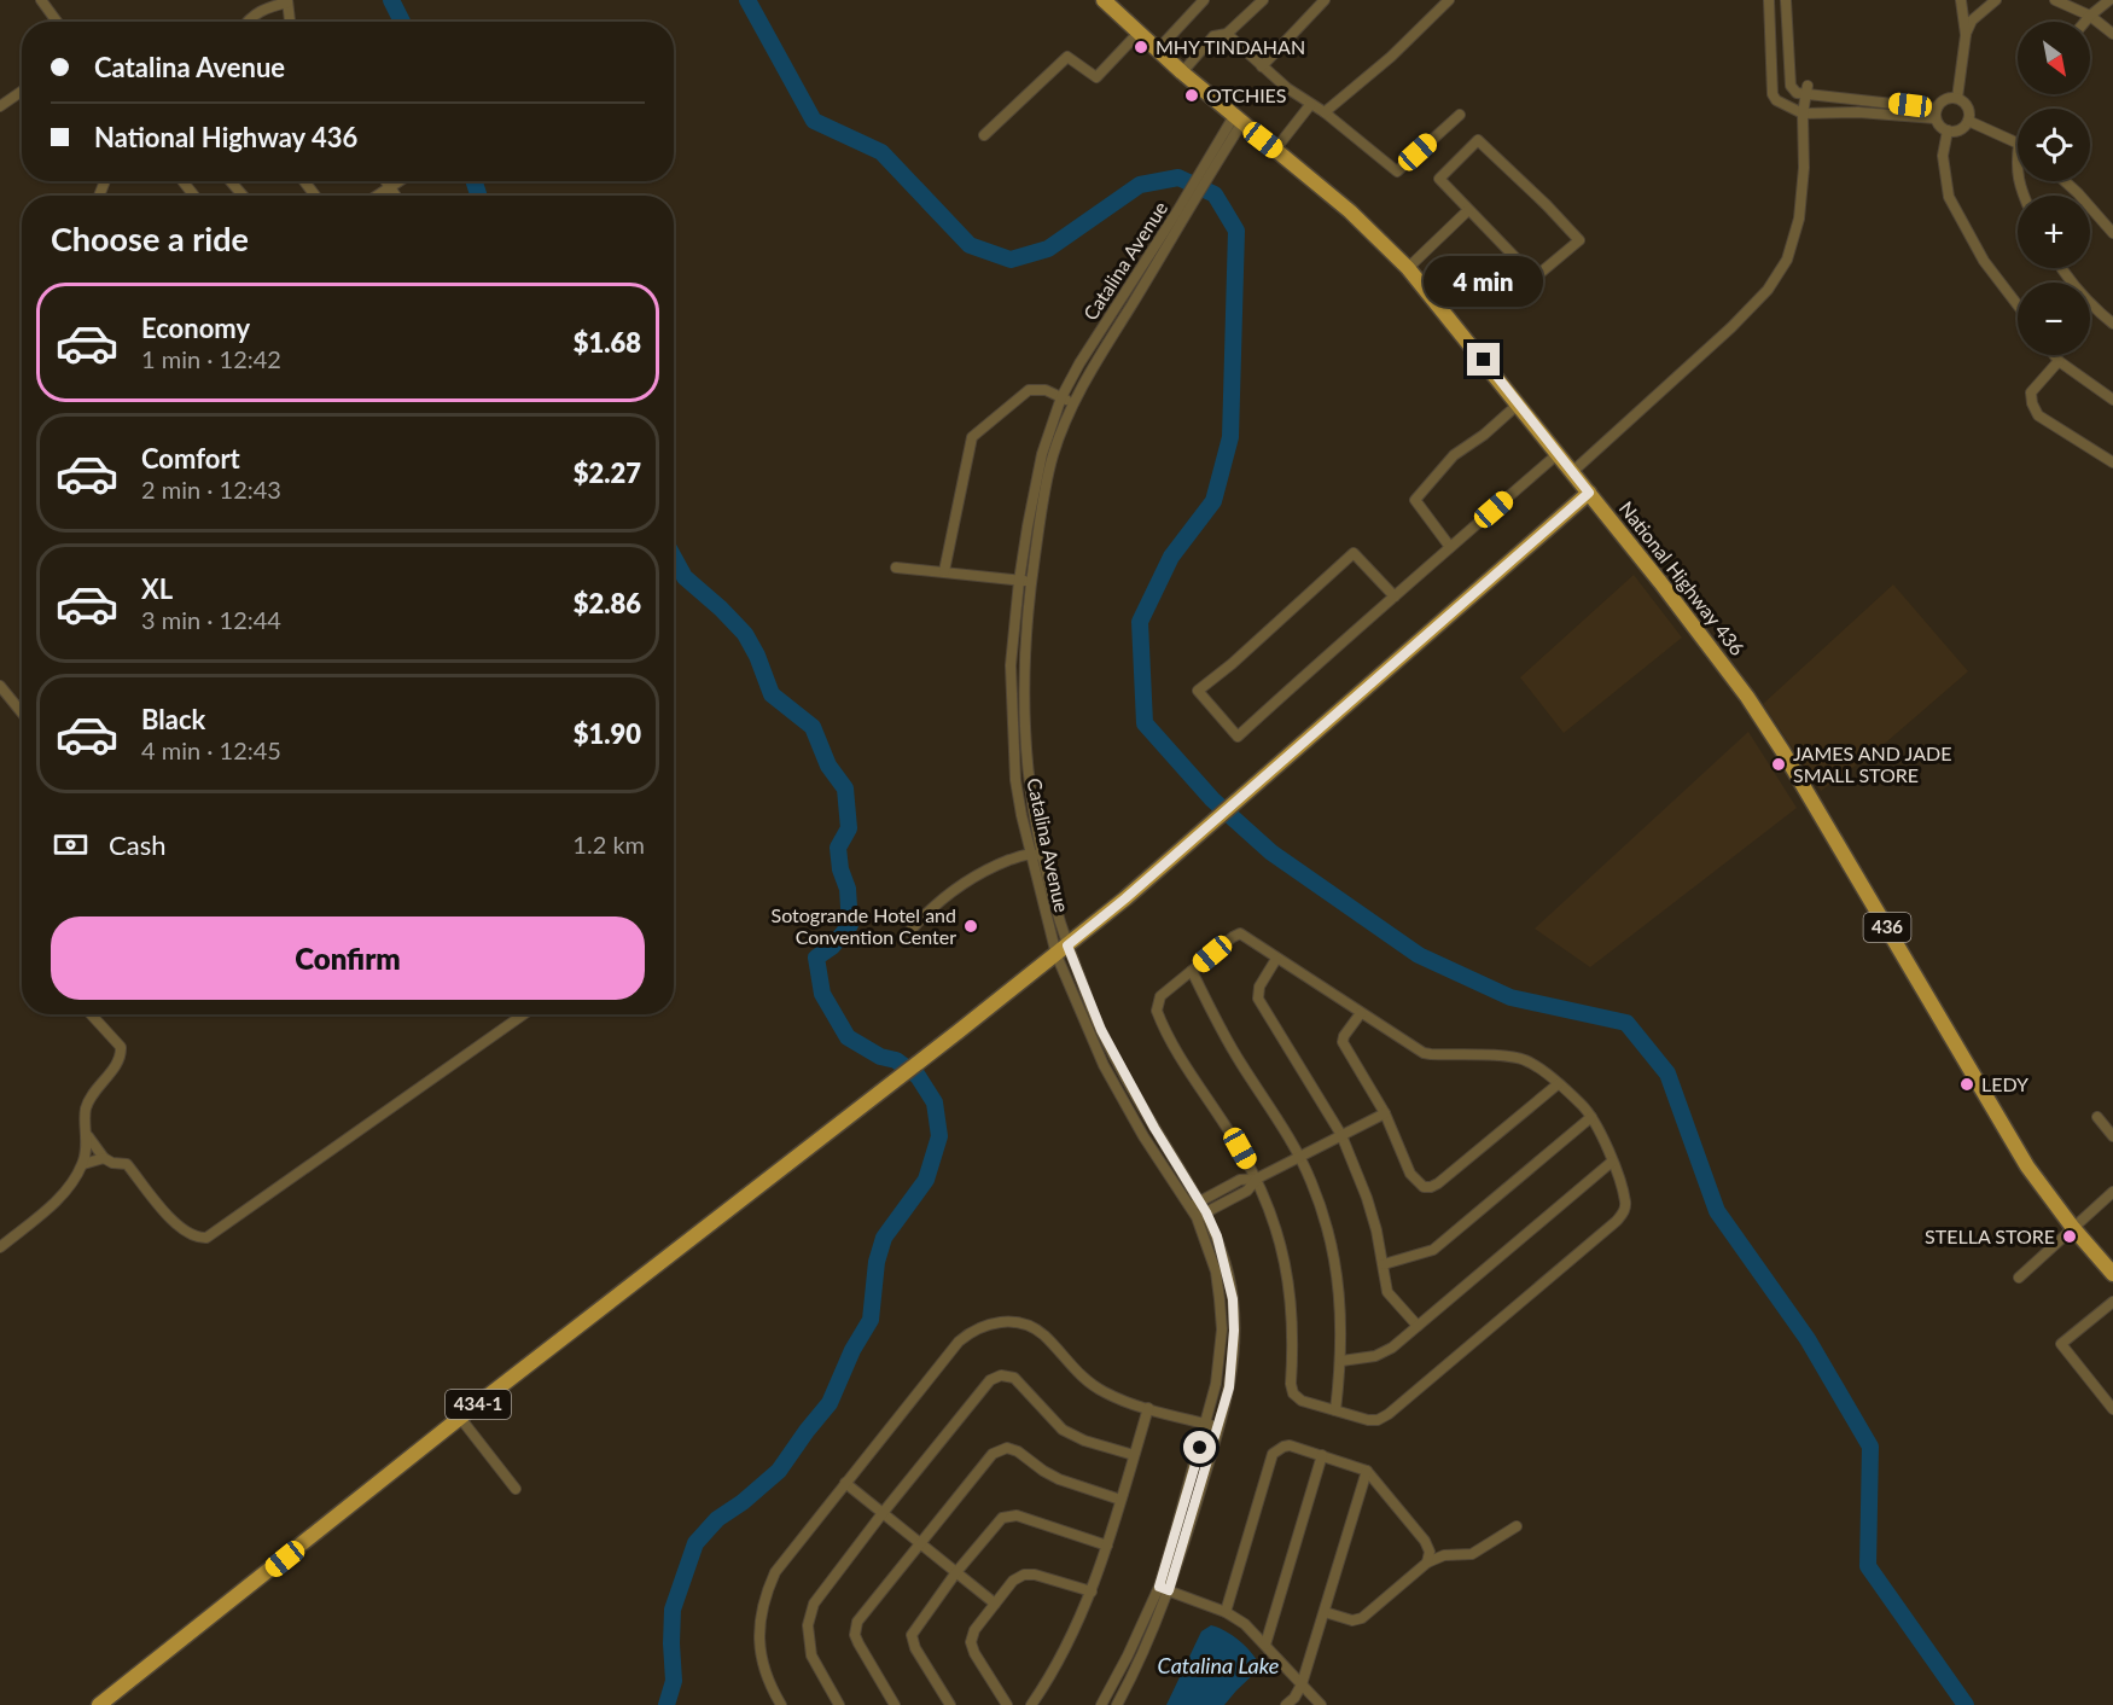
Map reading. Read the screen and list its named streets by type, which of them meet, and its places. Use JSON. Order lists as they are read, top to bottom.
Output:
{
  "streets": {
    "main road": ["National Highway 436", "436", "434-1"],
    "street": ["Catalina Avenue"]
  },
  "crossings": [
    ["Catalina Avenue", "National Highway 436"],
    ["Catalina Avenue", "434-1"],
    ["National Highway 436", "434-1"]
  ],
  "water": ["Catalina Lake"],
  "places": [
    "MHY TINDAHAN",
    "OTCHIES",
    "JAMES AND JADE SMALL STORE",
    "Sotogrande Hotel and Convention Center",
    "LEDY",
    "STELLA STORE"
  ],
  "north": "bottom right",
  "page": {
    "map_buttons": ["+", "−"],
    "banner": ["Catalina Avenue", "National Highway 436"],
    "heading": "Choose a ride",
    "bubble": "4 min",
    "list": [
      {
        "name": "Economy",
        "note": "1 min · 12:42",
        "value": "$1.68"
      },
      {
        "name": "Comfort",
        "note": "2 min · 12:43",
        "value": "$2.27"
      },
      {
        "name": "XL",
        "note": "3 min · 12:44",
        "value": "$2.86"
      },
      {
        "name": "Black",
        "note": "4 min · 12:45",
        "value": "$1.90"
      }
    ],
    "pay": ["Cash", "1.2 km"],
    "buttons": "Confirm"
  }
}
